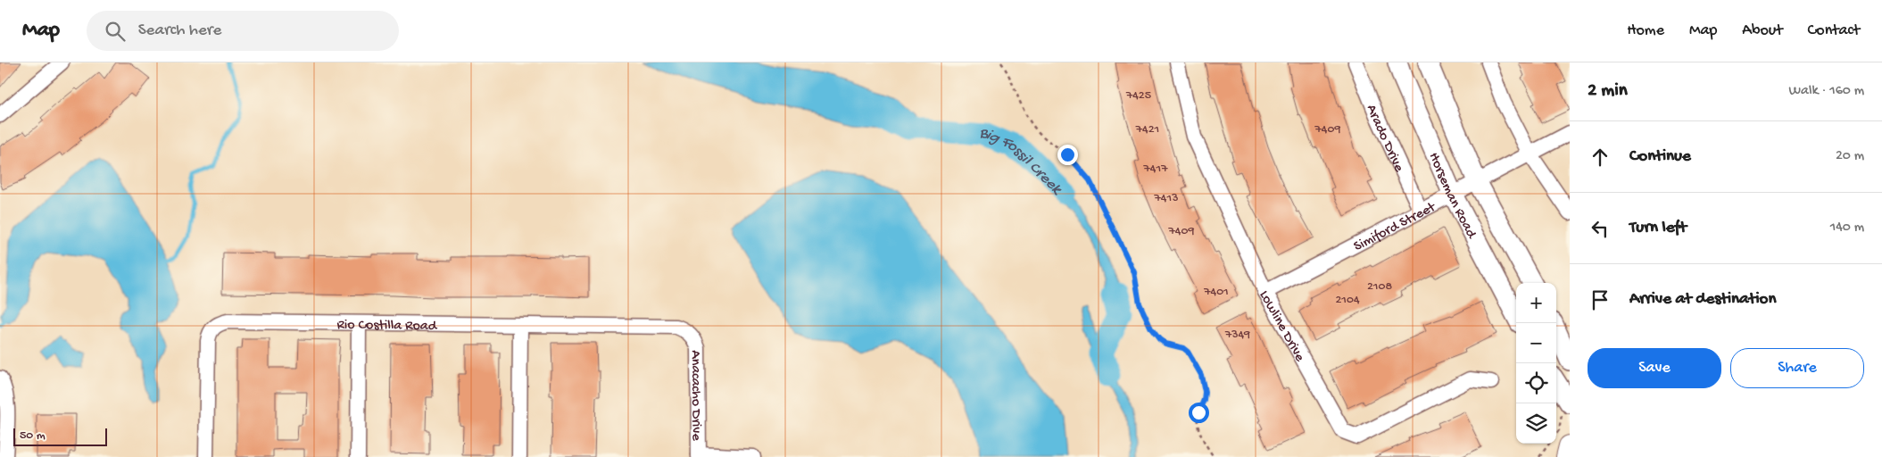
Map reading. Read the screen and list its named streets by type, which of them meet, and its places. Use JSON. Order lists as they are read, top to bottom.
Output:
{
  "streets": {
    "street": [
      "Arado Drive",
      "Horseman Road",
      "Simiford Street",
      "Rio Costilla Road",
      "Lowline Drive",
      "Anacacho Drive"
    ]
  },
  "crossings": [
    ["Arado Drive", "Simiford Street"],
    ["Horseman Road", "Simiford Street"],
    ["Simiford Street", "Lowline Drive"],
    ["Rio Costilla Road", "Anacacho Drive"]
  ],
  "water": ["Big Fossil Creek"],
  "house_numbers": [
    "7425",
    "7421",
    "7409",
    "7417",
    "7413",
    "7409",
    "2108",
    "7401",
    "2104",
    "7349"
  ],
  "scale_bar": "50 m",
  "page": {
    "header": "Map",
    "search": "Search here",
    "nav": [
      "Home",
      "Map",
      "About",
      "Contact"
    ],
    "heading": ["2 min", "Walk · 160 m"],
    "list": [
      ["Continue", "20 m"],
      ["Turn left", "140 m"],
      "Arrive at destination"
    ],
    "map_buttons": ["+", "−"],
    "buttons": ["Save", "Share"],
    "scale": "50 m"
  }
}
